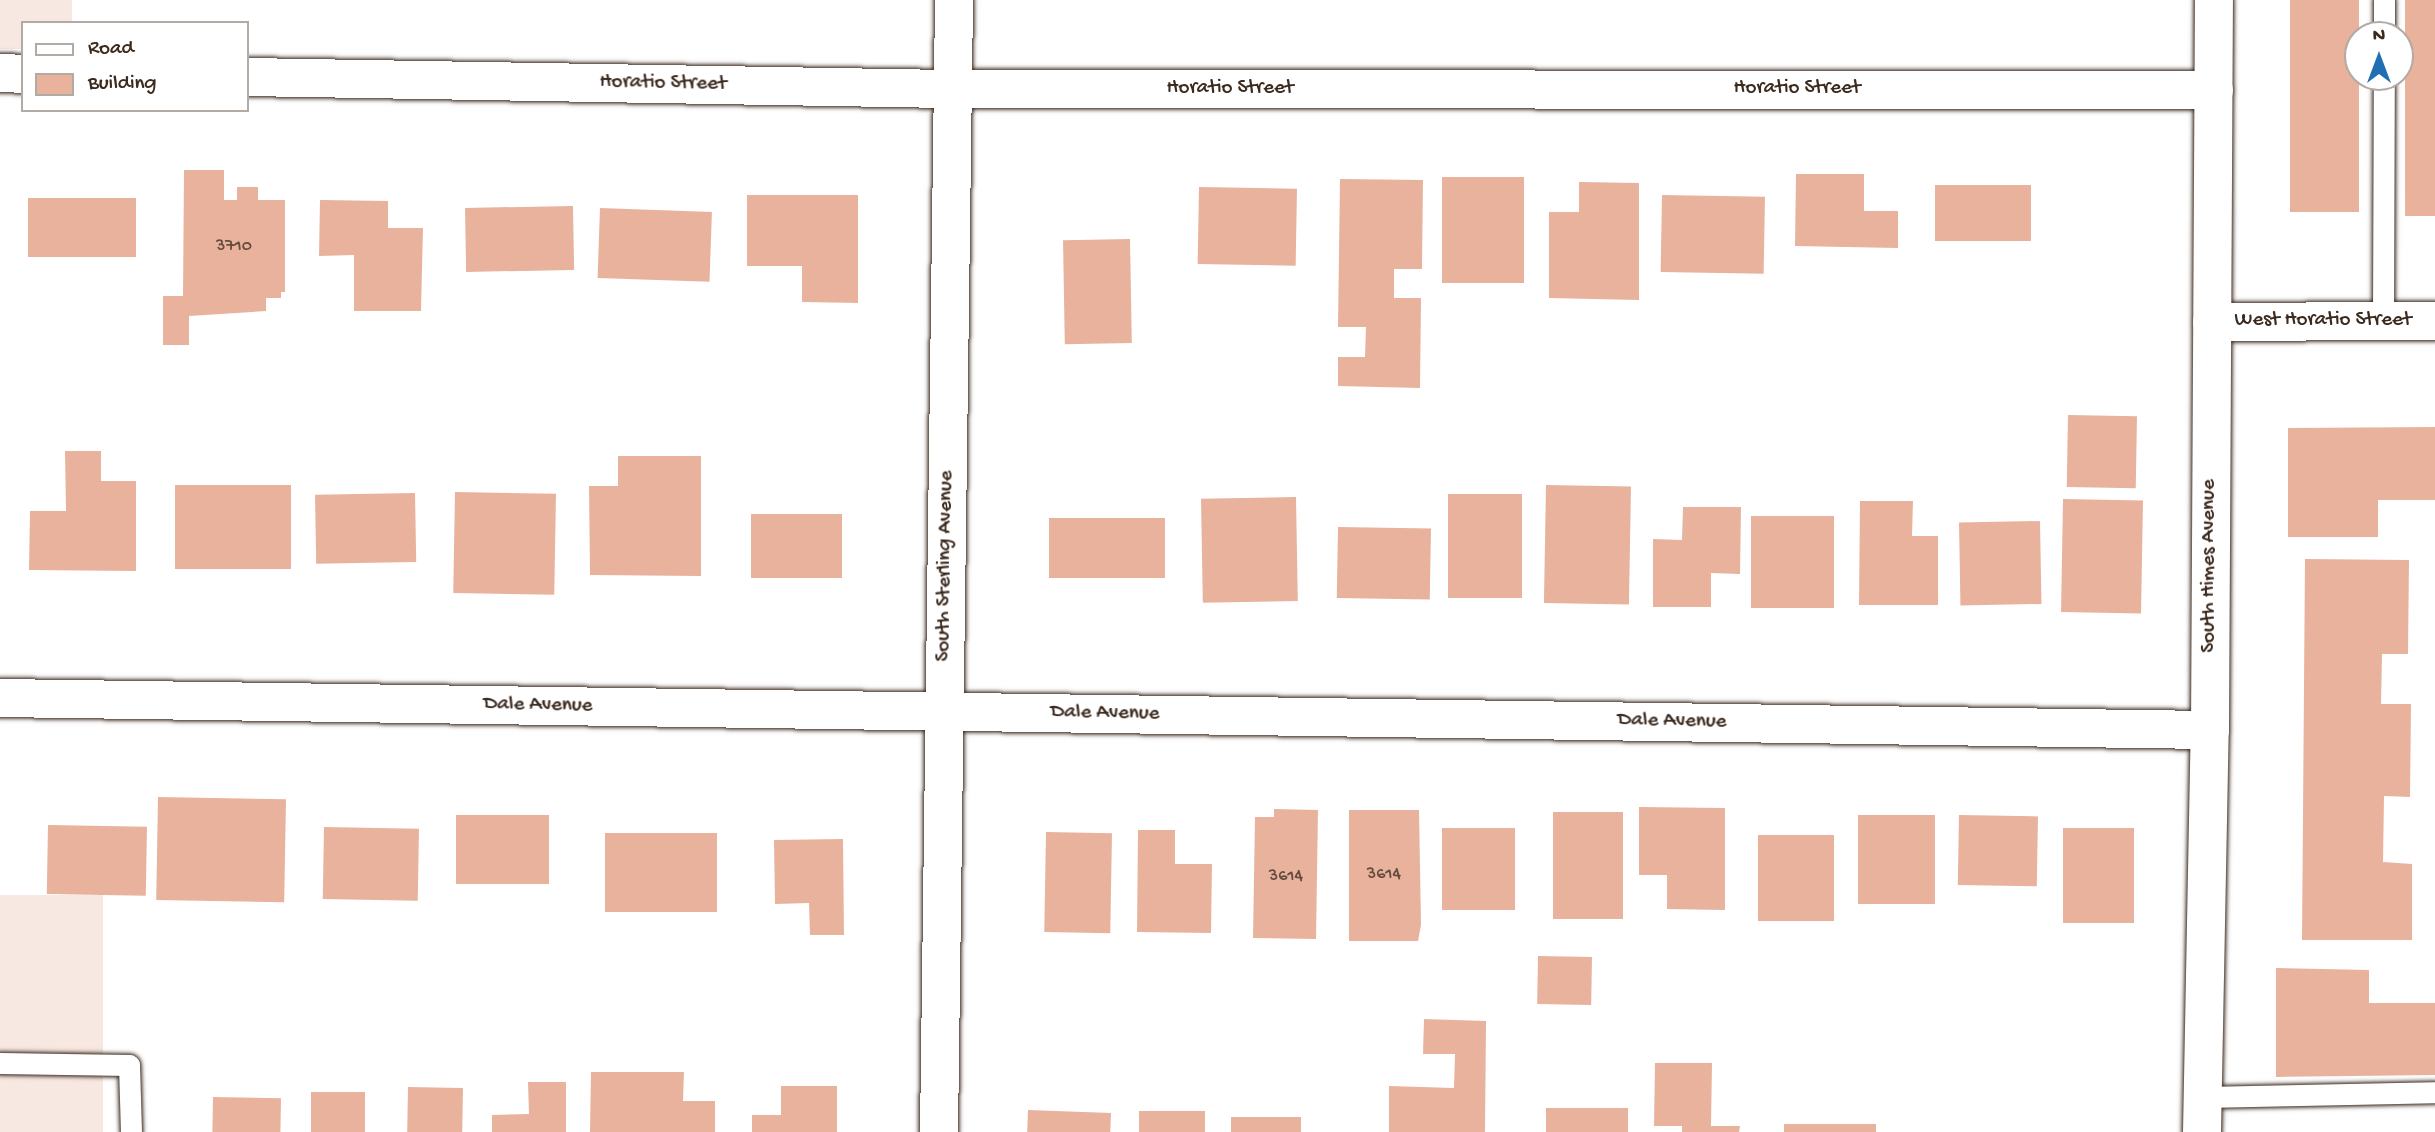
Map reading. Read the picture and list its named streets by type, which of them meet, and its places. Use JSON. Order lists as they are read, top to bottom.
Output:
{
  "streets": {
    "street": [
      "Horatio Street",
      "West Horatio Street",
      "South Sterling Avenue",
      "South Himes Avenue",
      "Dale Avenue"
    ]
  },
  "crossings": [
    ["Horatio Street", "South Sterling Avenue"],
    ["Horatio Street", "South Himes Avenue"],
    ["West Horatio Street", "South Himes Avenue"],
    ["South Sterling Avenue", "Dale Avenue"],
    ["South Himes Avenue", "Dale Avenue"]
  ],
  "house_numbers": ["3710", "3614", "3614"],
  "legend": ["Road", "Building"],
  "north": "top"
}
